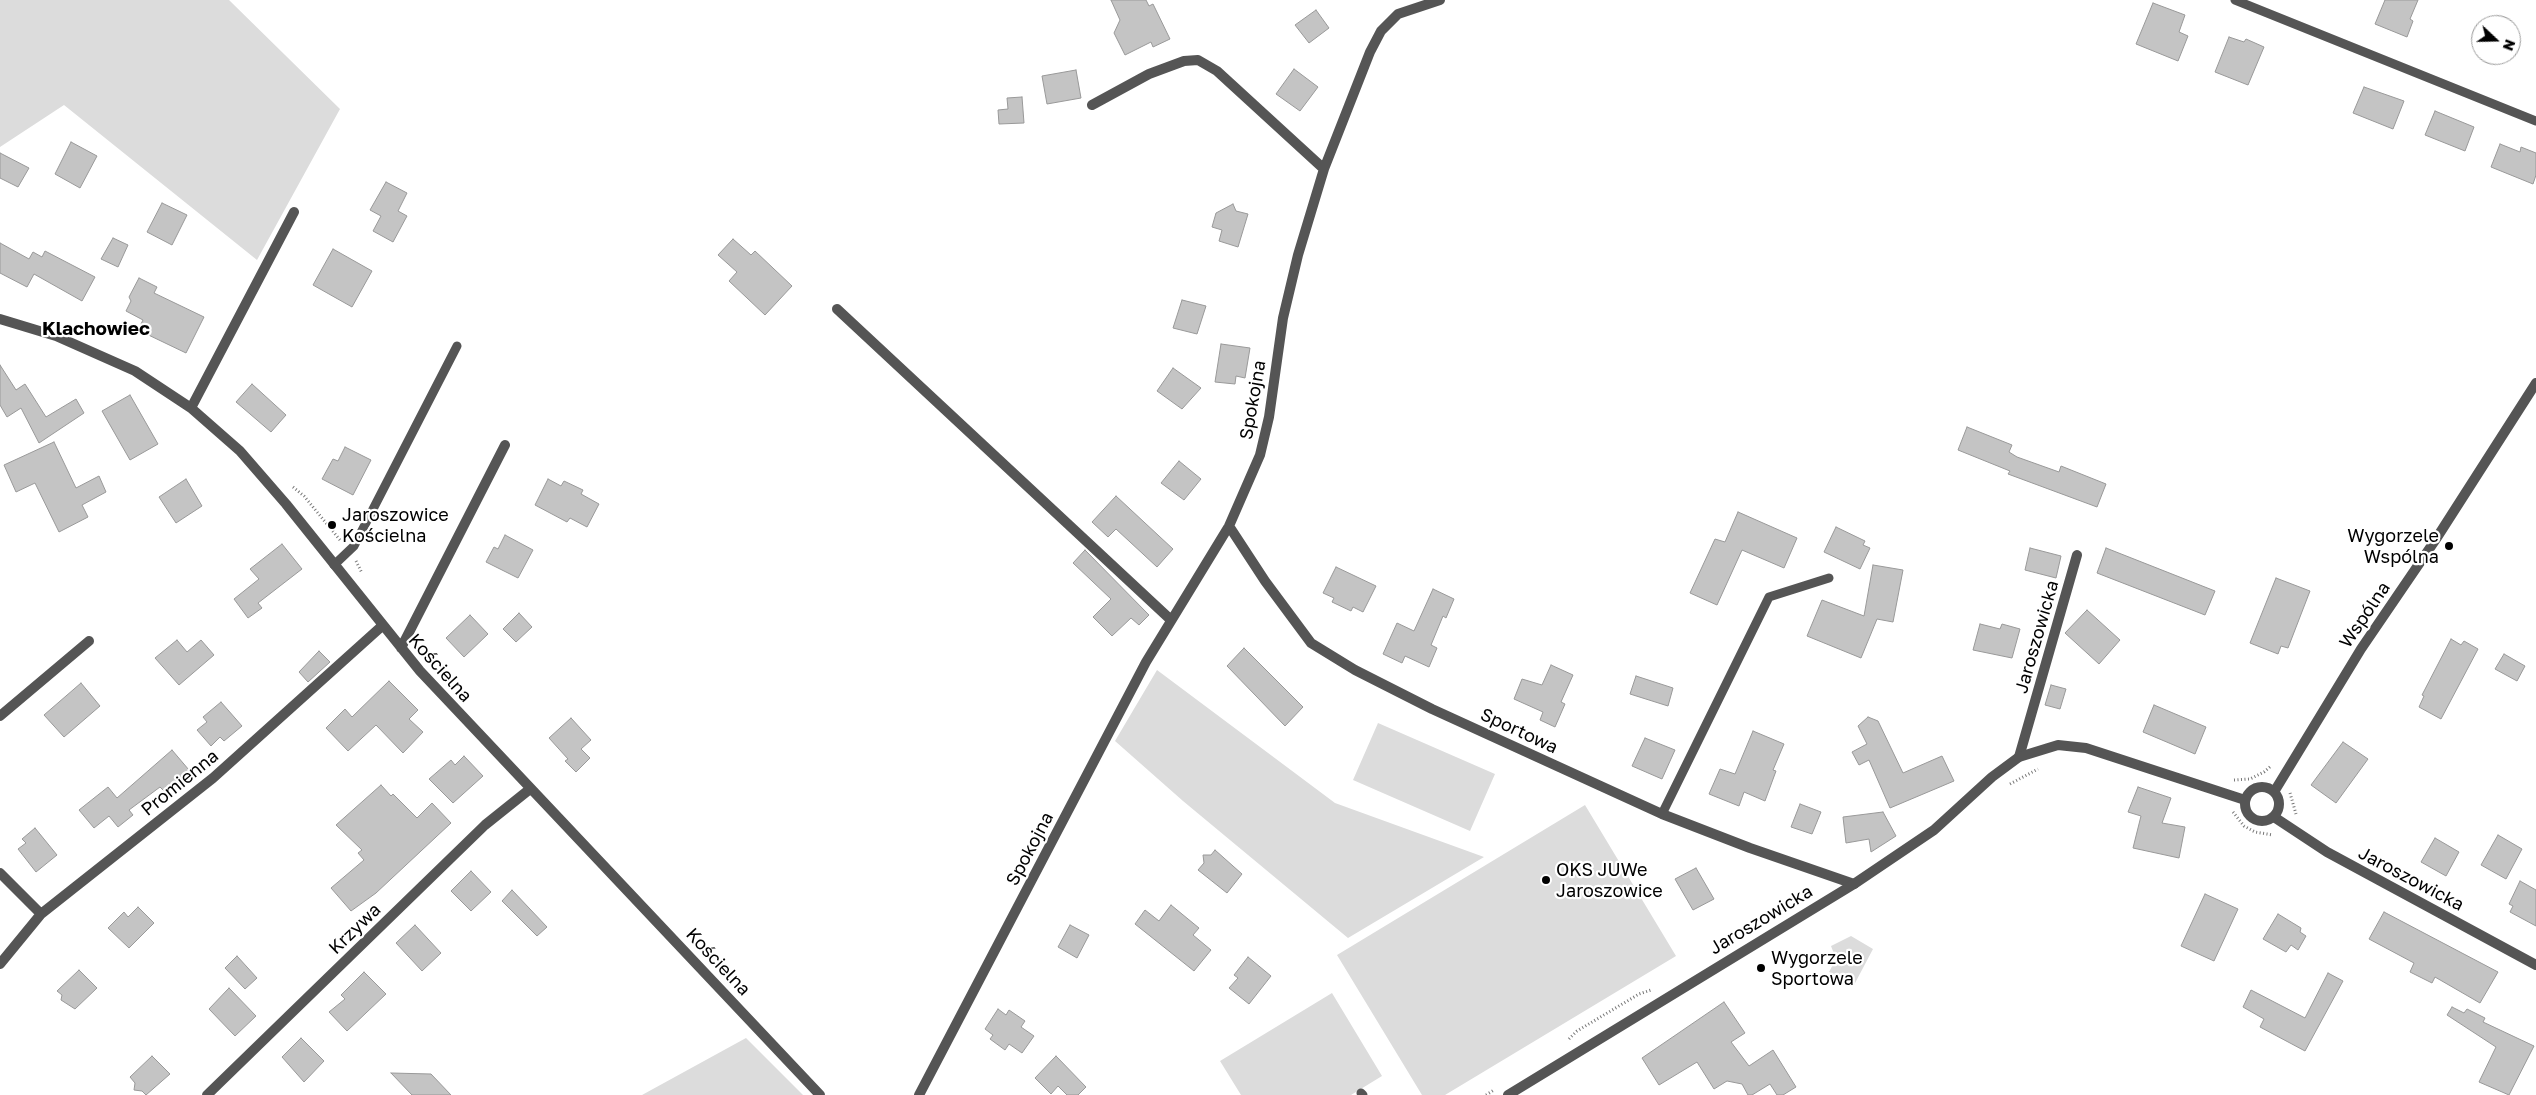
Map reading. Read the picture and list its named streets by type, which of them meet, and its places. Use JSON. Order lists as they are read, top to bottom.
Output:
{
  "streets": {
    "street": [
      "Spokojna",
      "Wspólna",
      "Jaroszowicka",
      "Kościelna",
      "Sportowa",
      "Promienna",
      "Krzywa"
    ]
  },
  "crossings": [
    ["Spokojna", "Sportowa"],
    ["Wspólna", "Jaroszowicka"],
    ["Jaroszowicka", "Sportowa"],
    ["Kościelna", "Promienna"],
    ["Kościelna", "Krzywa"]
  ],
  "districts": ["Klachowiec"],
  "places": [
    "Jaroszowice Kościelna",
    "Wygorzele Wspólna",
    "OKS JUWe Jaroszowice",
    "Wygorzele Sportowa"
  ],
  "north": "right"
}
